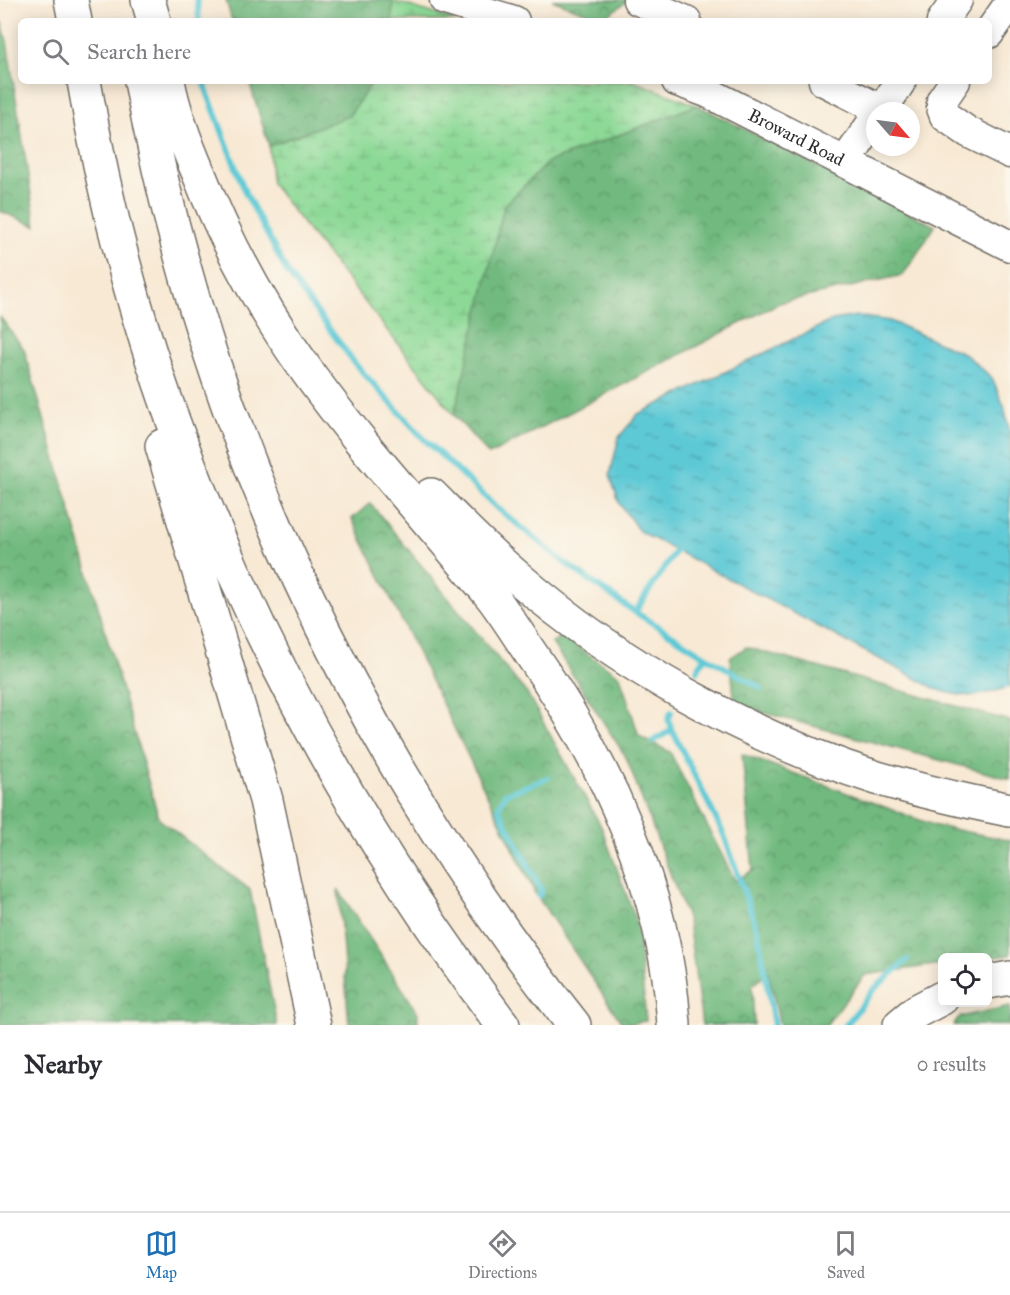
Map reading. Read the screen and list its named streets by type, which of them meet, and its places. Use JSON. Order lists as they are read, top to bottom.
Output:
{
  "streets": {
    "street": ["Broward Road"]
  },
  "north": "bottom right",
  "page": {
    "search": "Search here",
    "heading": ["Nearby", "0 results"],
    "nav": ["Map", "Directions", "Saved"]
  }
}
